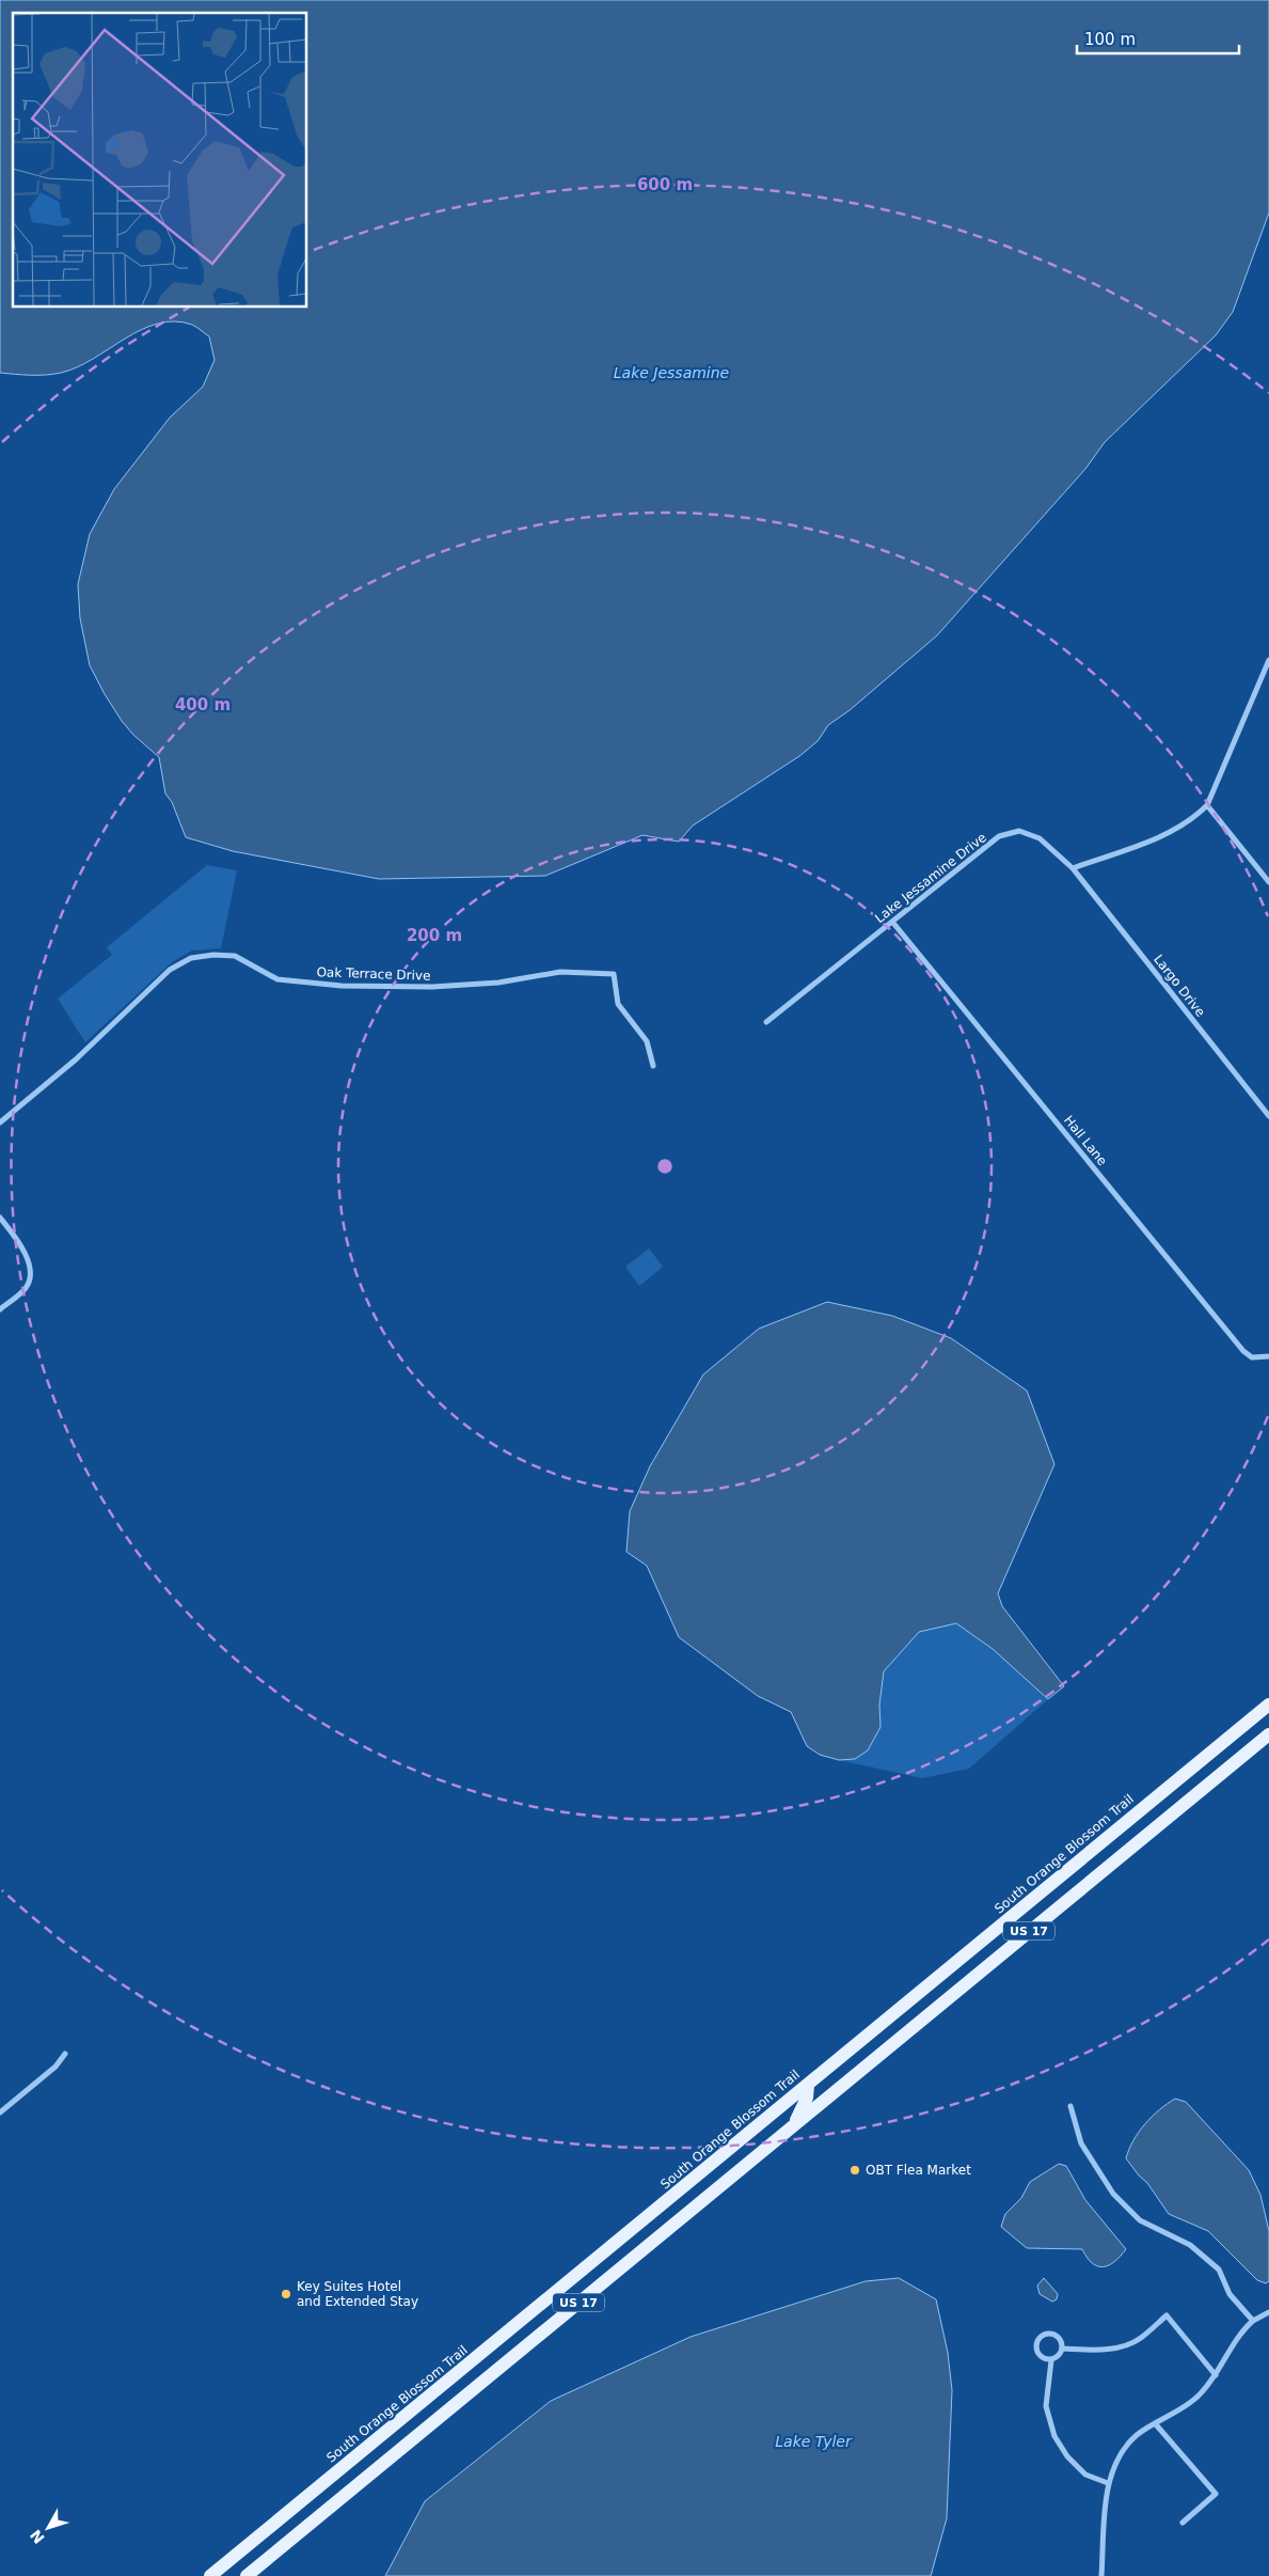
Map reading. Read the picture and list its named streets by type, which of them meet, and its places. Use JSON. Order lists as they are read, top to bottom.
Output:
{
  "streets": {
    "main road": ["South Orange Blossom Trail", "US 17"],
    "street": [
      "Lake Jessamine Drive",
      "Oak Terrace Drive",
      "Largo Drive",
      "Hall Lane"
    ]
  },
  "crossings": [
    ["Lake Jessamine Drive", "Largo Drive"],
    ["Lake Jessamine Drive", "Hall Lane"]
  ],
  "water": ["Lake Jessamine", "Lake Tyler"],
  "places": ["OBT Flea Market", "Key Suites Hotel and Extended Stay"],
  "scale_bar": "100 m",
  "north": "bottom left",
  "rings": ["600 m", "400 m", "200 m"]
}
